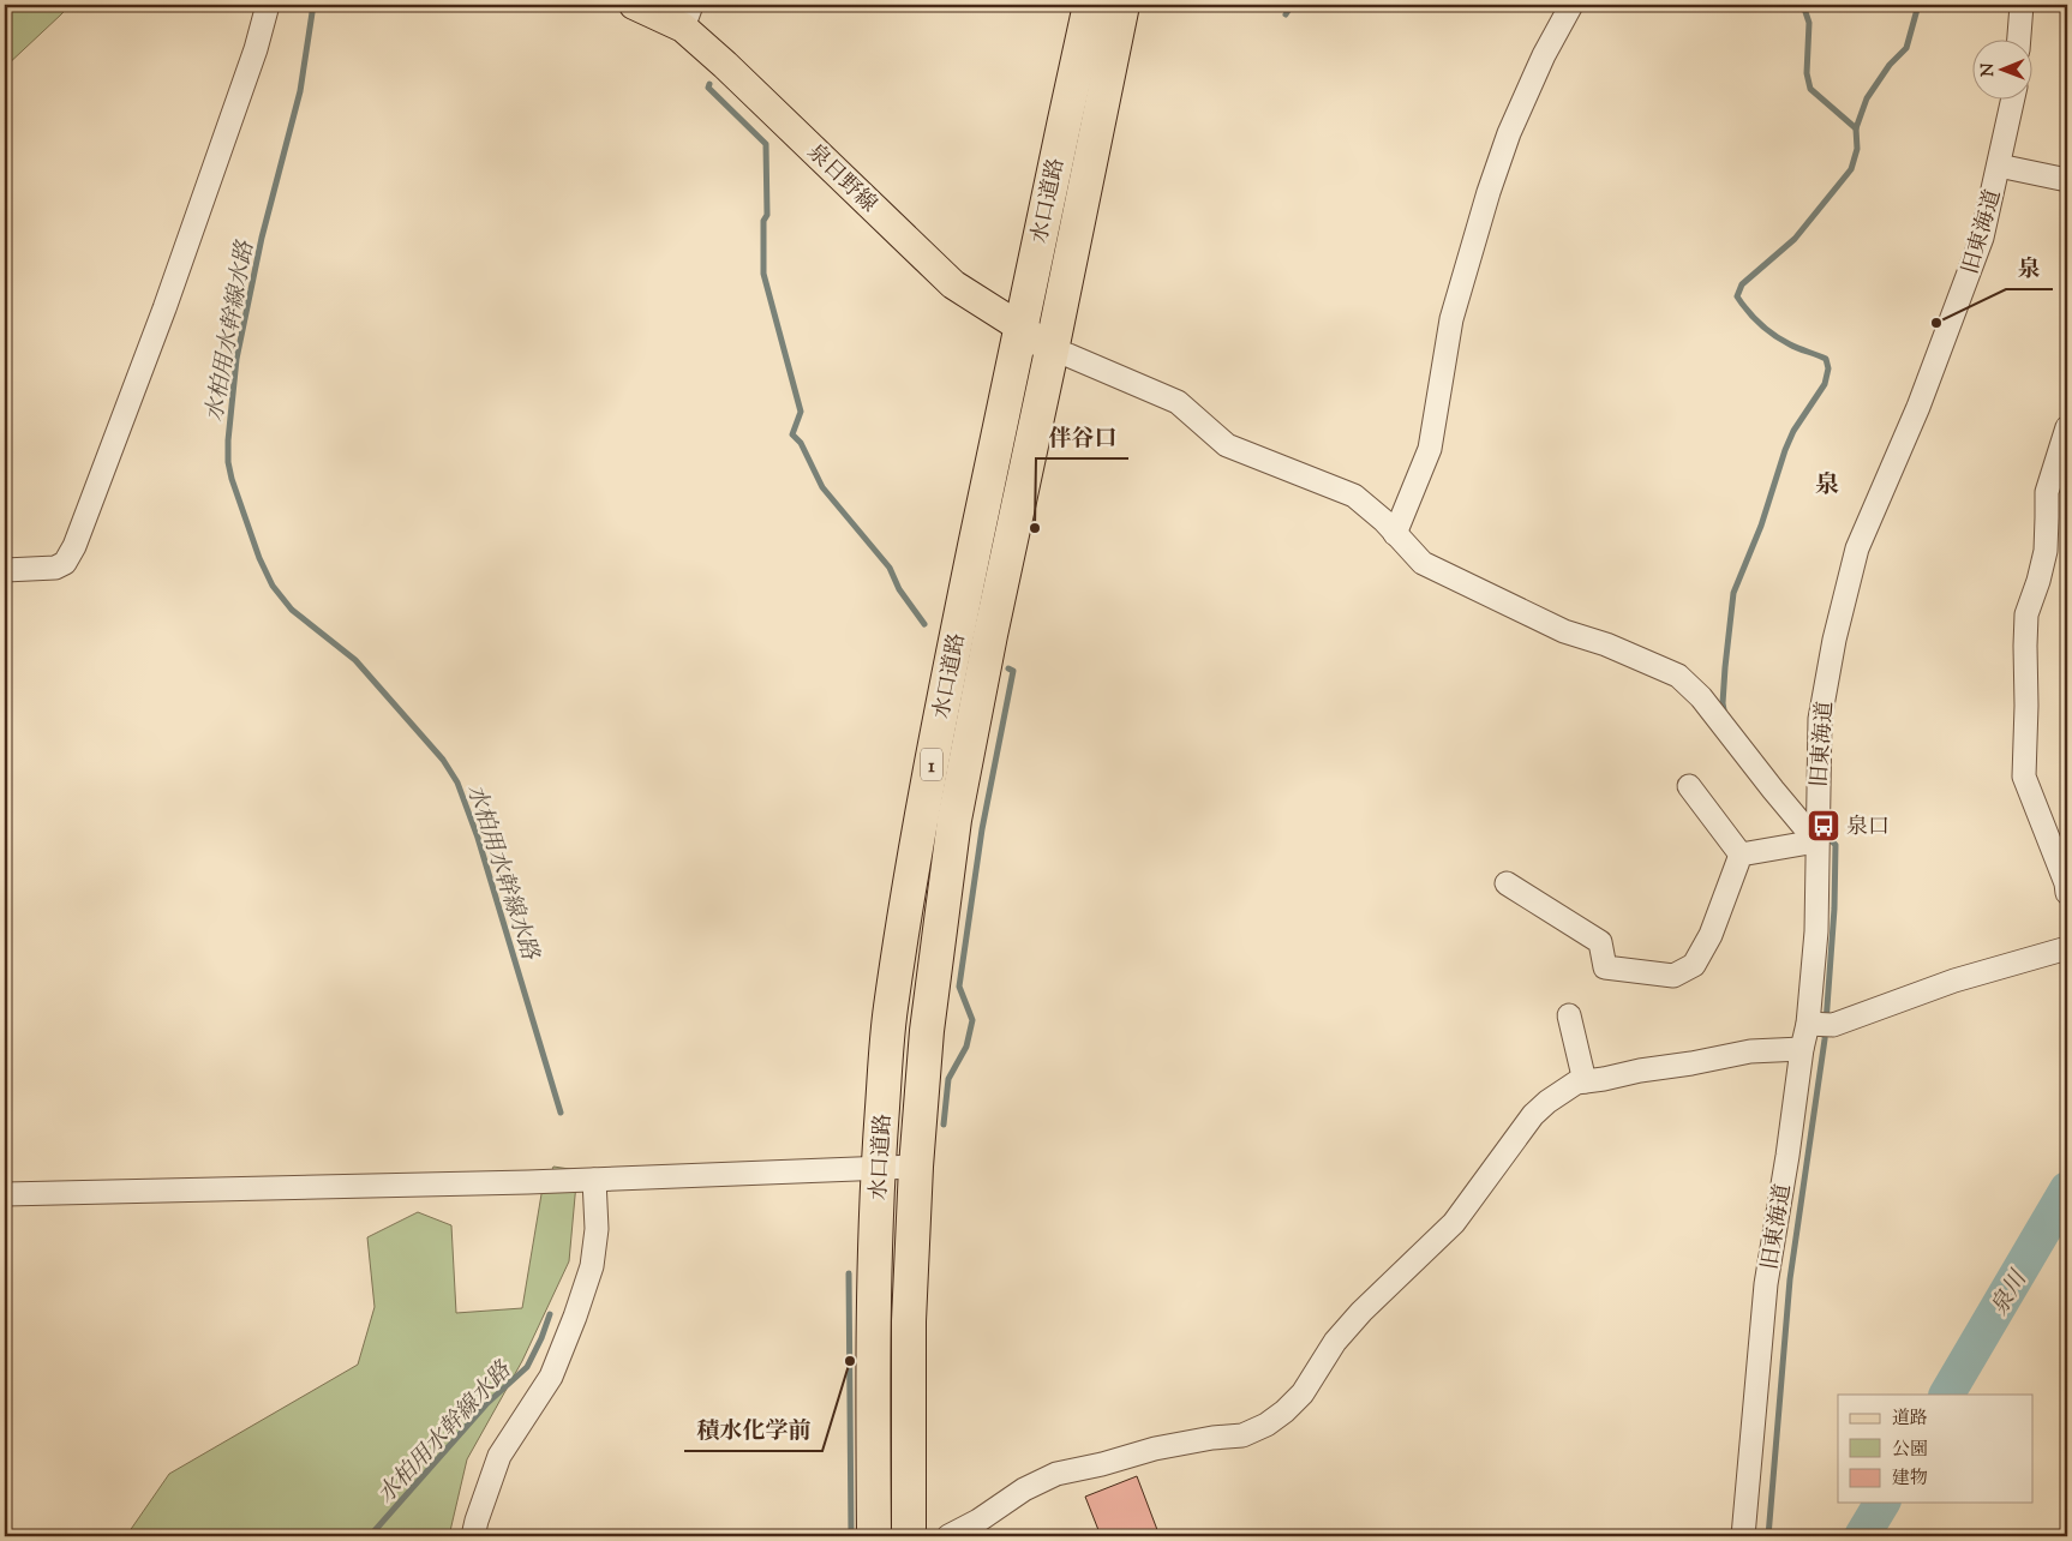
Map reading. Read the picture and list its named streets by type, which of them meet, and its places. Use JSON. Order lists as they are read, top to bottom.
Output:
{
  "streets": {
    "highway": ["水口道路", "1"],
    "main road": ["泉日野線"],
    "street": ["旧東海道"]
  },
  "crossings": [
    ["泉日野線", "水口道路"]
  ],
  "districts": ["泉"],
  "water": ["水柏用水幹線水路", "泉川"],
  "places": {
    "other": ["泉", "伴谷口", "積水化学前"],
    "bus stop": ["泉口"]
  },
  "legend": ["道路", "公園", "建物"],
  "north": "left"
}
